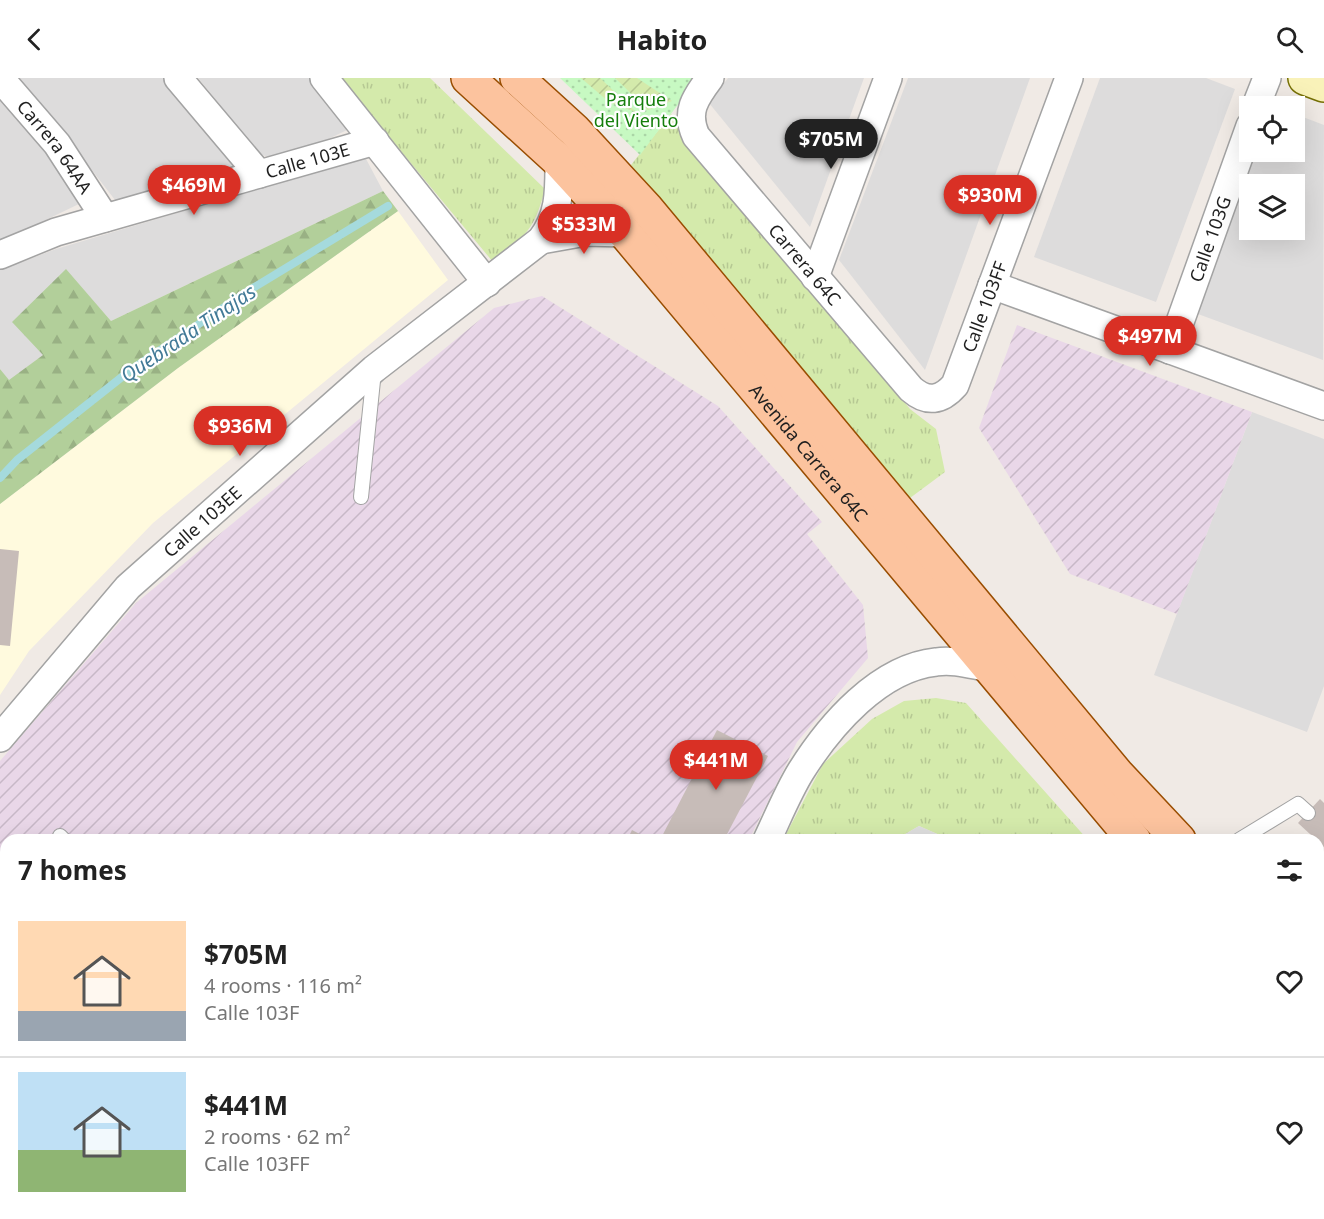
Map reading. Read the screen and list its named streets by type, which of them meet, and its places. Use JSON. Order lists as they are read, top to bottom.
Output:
{
  "streets": {
    "main road": ["Avenida Carrera 64C"],
    "street": [
      "Carrera 64AA",
      "Calle 103E",
      "Calle 103G",
      "Carrera 64C",
      "Calle 103FF",
      "Calle 103EE"
    ]
  },
  "crossings": [
    ["Carrera 64AA", "Calle 103E"],
    ["Carrera 64C", "Calle 103FF"],
    ["Avenida Carrera 64C", "Calle 103EE"]
  ],
  "water": ["Quebrada Tinajas"],
  "parks": ["Parque del Viento"],
  "page": {
    "header": "Habito",
    "price": [
      "$705M",
      "$469M",
      "$930M",
      "$533M",
      "$497M",
      "$936M",
      "$441M"
    ],
    "heading": "7 homes",
    "list": [
      {
        "name": "$705M",
        "note": "4 rooms · 116 m² · Calle 103F"
      },
      {
        "name": "$441M",
        "note": "2 rooms · 62 m² · Calle 103FF"
      }
    ]
  }
}
